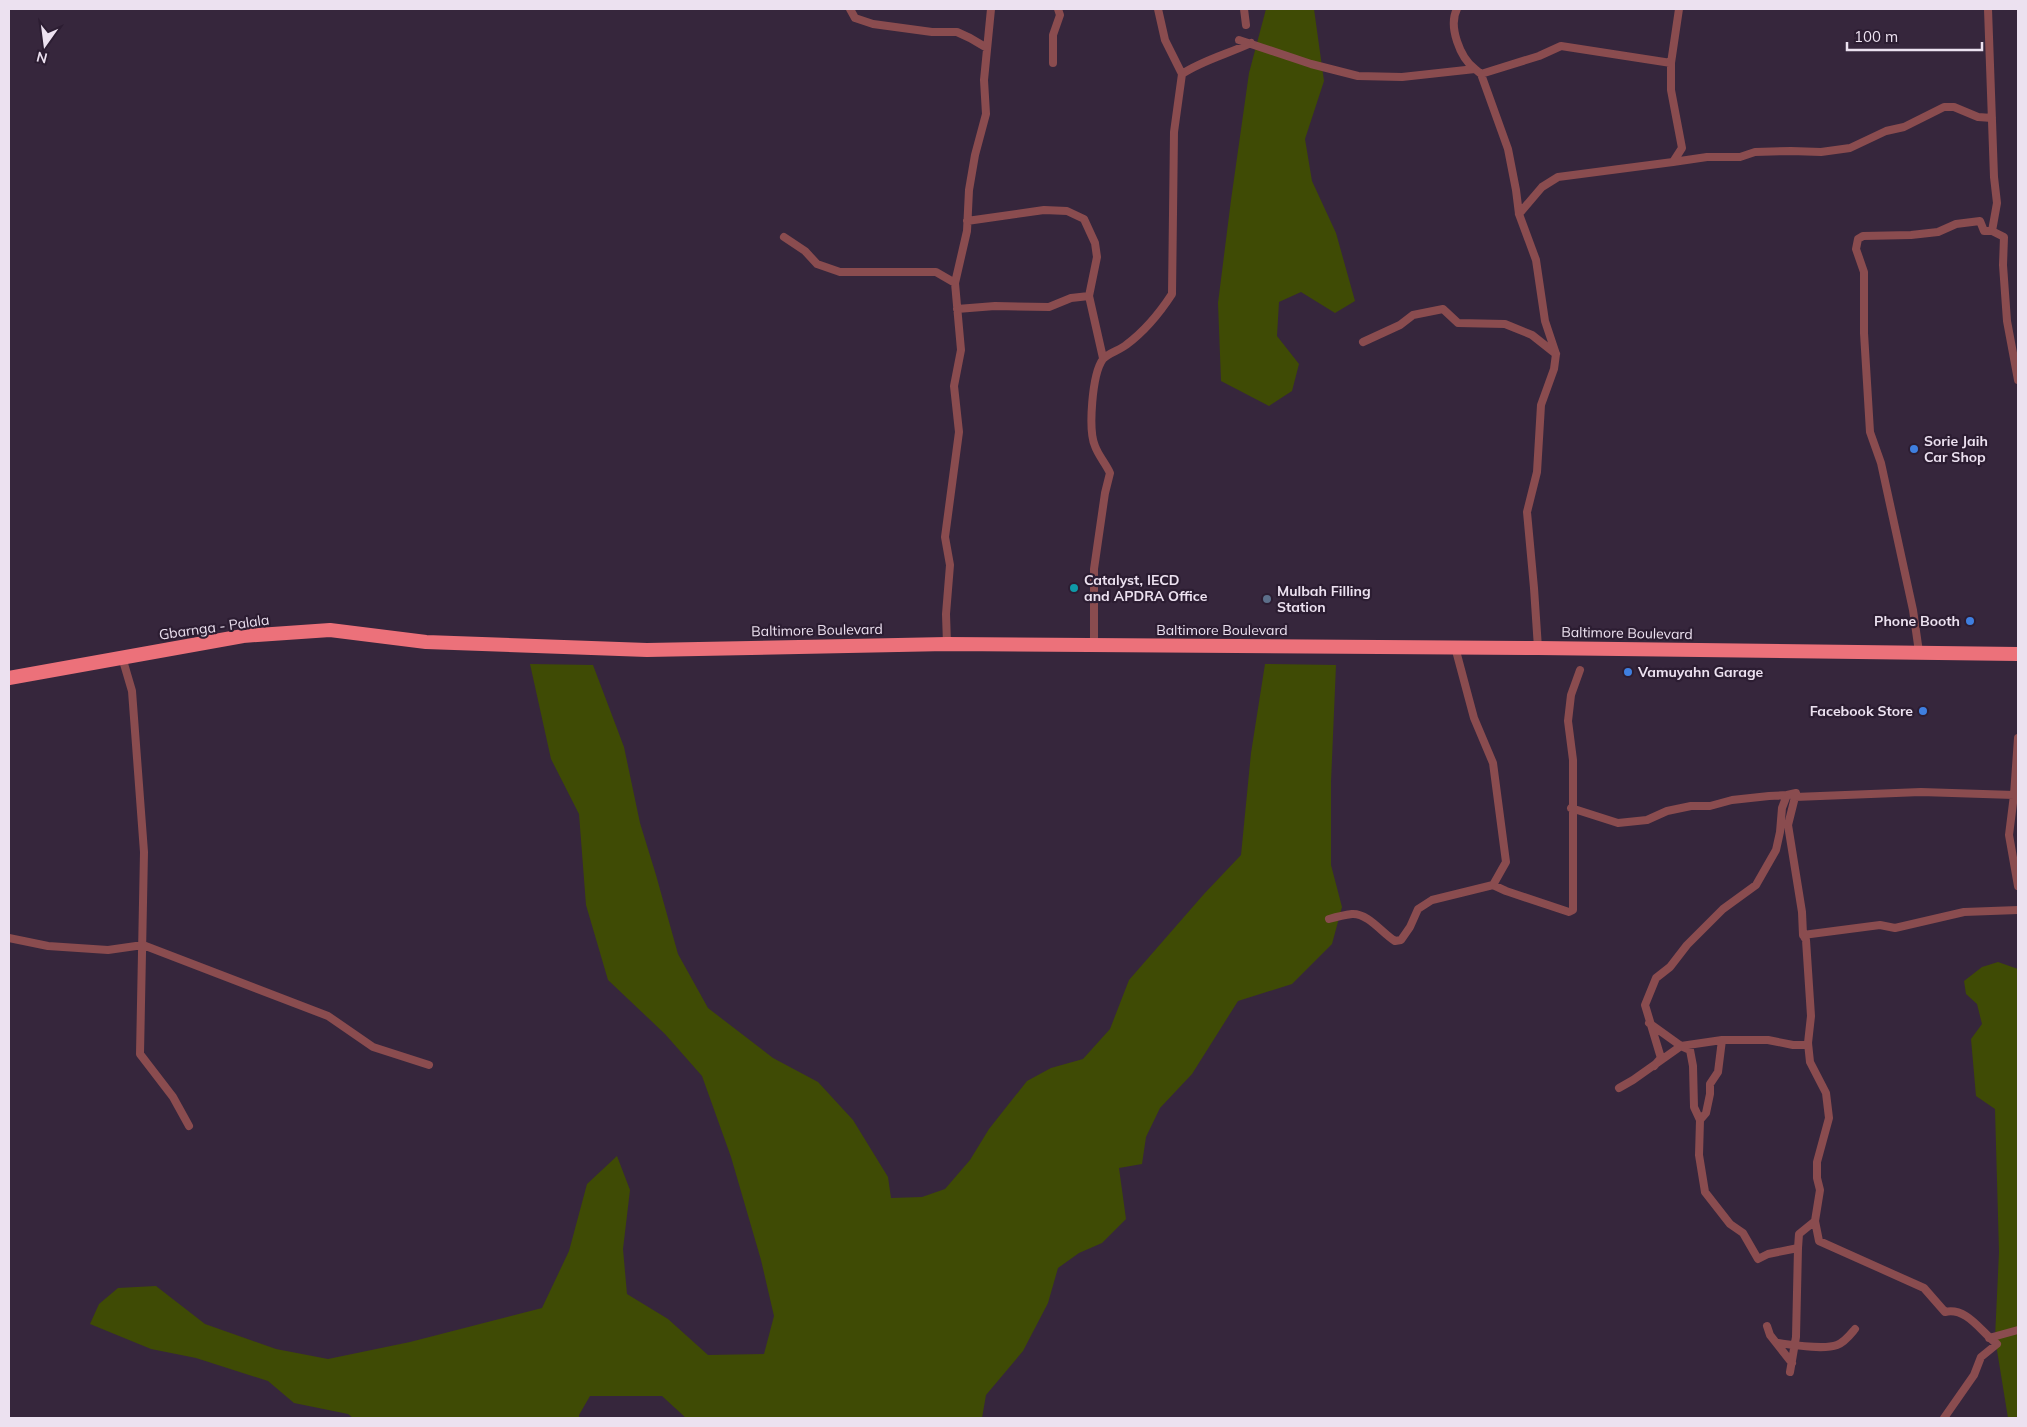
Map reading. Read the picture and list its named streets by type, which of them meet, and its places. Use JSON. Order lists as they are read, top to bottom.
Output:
{
  "streets": {
    "highway": ["Gbarnga - Palala", "Baltimore Boulevard"]
  },
  "crossings": [
    ["Gbarnga - Palala", "Baltimore Boulevard"]
  ],
  "places": [
    "Sorie Jaih Car Shop",
    "Catalyst, IECD and APDRA Office",
    "Mulbah Filling Station",
    "Phone Booth",
    "Vamuyahn Garage",
    "Facebook Store"
  ],
  "scale_bar": "100 m",
  "north": "bottom"
}
